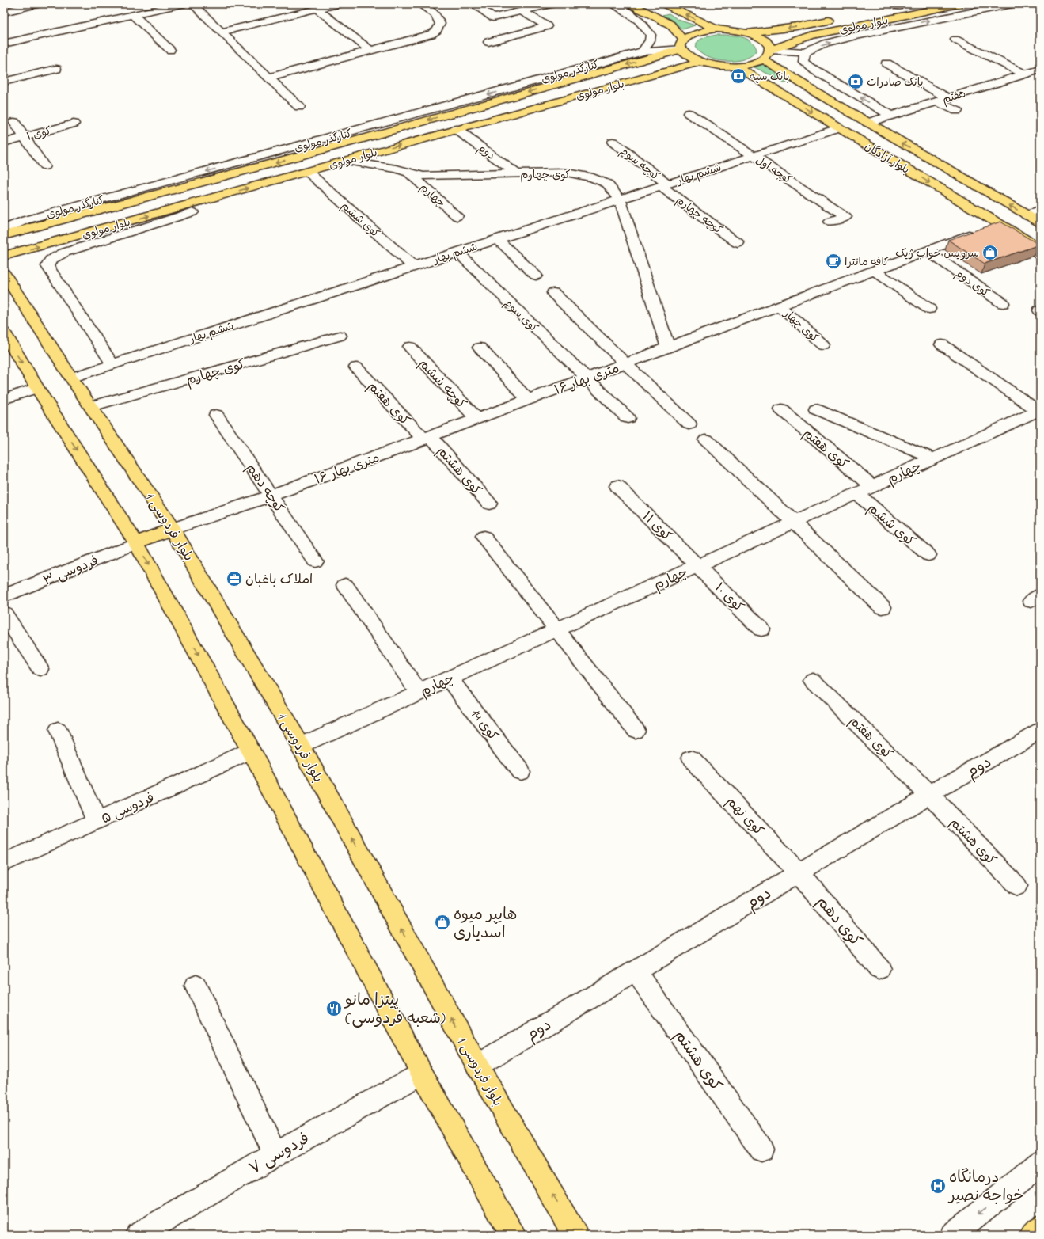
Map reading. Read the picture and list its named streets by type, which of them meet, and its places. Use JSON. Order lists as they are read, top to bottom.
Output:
{
  "streets": {
    "main road": ["بلوار مولوی", "بلوار آزادگان", "بلوار فردوسی 1"],
    "street": [
      "کنارگذر مولوی",
      "هفتم",
      "کوی ۱",
      "دوم",
      "کوچه سوم",
      "کوچه اول",
      "ششم بهار",
      "کوی چهارم",
      "چهارم",
      "کوچه چهارم",
      "کوی ششم",
      "کوی دوم",
      "کوی سوم",
      "کوی چهار",
      "۱۶ متری بهار",
      "کوچه ششم",
      "کوی هفتم",
      "کوی هشتم",
      "کوچه دهم",
      "کوی ۱۱",
      "فردوسی ۳",
      "کوی ۱۰",
      "کوی 14",
      "فردوسی ۵",
      "کوی نهم",
      "کوی دهم",
      "فردوسی ۷"
    ]
  },
  "crossings": [
    ["بلوار مولوی", "کنارگذر مولوی"],
    ["بلوار مولوی", "دوم"],
    ["بلوار مولوی", "بلوار آزادگان"],
    ["بلوار مولوی", "کوی چهارم"],
    ["بلوار مولوی", "کوی ششم"],
    ["بلوار مولوی", "بلوار فردوسی 1"],
    ["هفتم", "بلوار آزادگان"],
    ["دوم", "کوی چهارم"],
    ["دوم", "کوی هفتم"],
    ["دوم", "کوی هشتم"],
    ["دوم", "بلوار فردوسی 1"],
    ["دوم", "کوی نهم"],
    ["دوم", "کوی دهم"],
    ["بلوار آزادگان", "ششم بهار"],
    ["بلوار آزادگان", "۱۶ متری بهار"],
    ["کوچه سوم", "ششم بهار"],
    ["کوچه سوم", "کوچه چهارم"],
    ["کوچه اول", "ششم بهار"],
    ["ششم بهار", "کوی چهارم"],
    ["ششم بهار", "کوچه چهارم"],
    ["ششم بهار", "کوی ششم"],
    ["ششم بهار", "کوی سوم"],
    ["ششم بهار", "بلوار فردوسی 1"],
    ["کوی چهارم", "چهارم"],
    ["کوی چهارم", "۱۶ متری بهار"],
    ["کوی چهارم", "بلوار فردوسی 1"],
    ["چهارم", "کوی ششم"],
    ["چهارم", "کوی هفتم"],
    ["چهارم", "کوی ۱۱"],
    ["چهارم", "بلوار فردوسی 1"],
    ["چهارم", "کوی ۱۰"],
    ["چهارم", "کوی 14"],
    ["کوی دوم", "۱۶ متری بهار"],
    ["کوی سوم", "۱۶ متری بهار"],
    ["کوی چهار", "۱۶ متری بهار"],
    ["۱۶ متری بهار", "کوچه ششم"],
    ["۱۶ متری بهار", "کوی هفتم"],
    ["۱۶ متری بهار", "کوی هشتم"],
    ["۱۶ متری بهار", "کوچه دهم"],
    ["۱۶ متری بهار", "بلوار فردوسی 1"],
    ["کوی هفتم", "کوی هشتم"],
    ["کوی ۱۱", "کوی ۱۰"],
    ["کوی نهم", "کوی دهم"]
  ],
  "places": {
    "bank": ["بانک سپه", "بانک صادرات"],
    "shop": ["سرویس خواب ژیک", "هایپر میوه اسدیاری"],
    "cafe": ["کافه مانترا"],
    "office": ["املاک باغبان"],
    "restaurant": ["پیتزا مانو (شعبه فردوسی)"],
    "hospital": ["درمانگاه خواجه نصیر"]
  }
}
